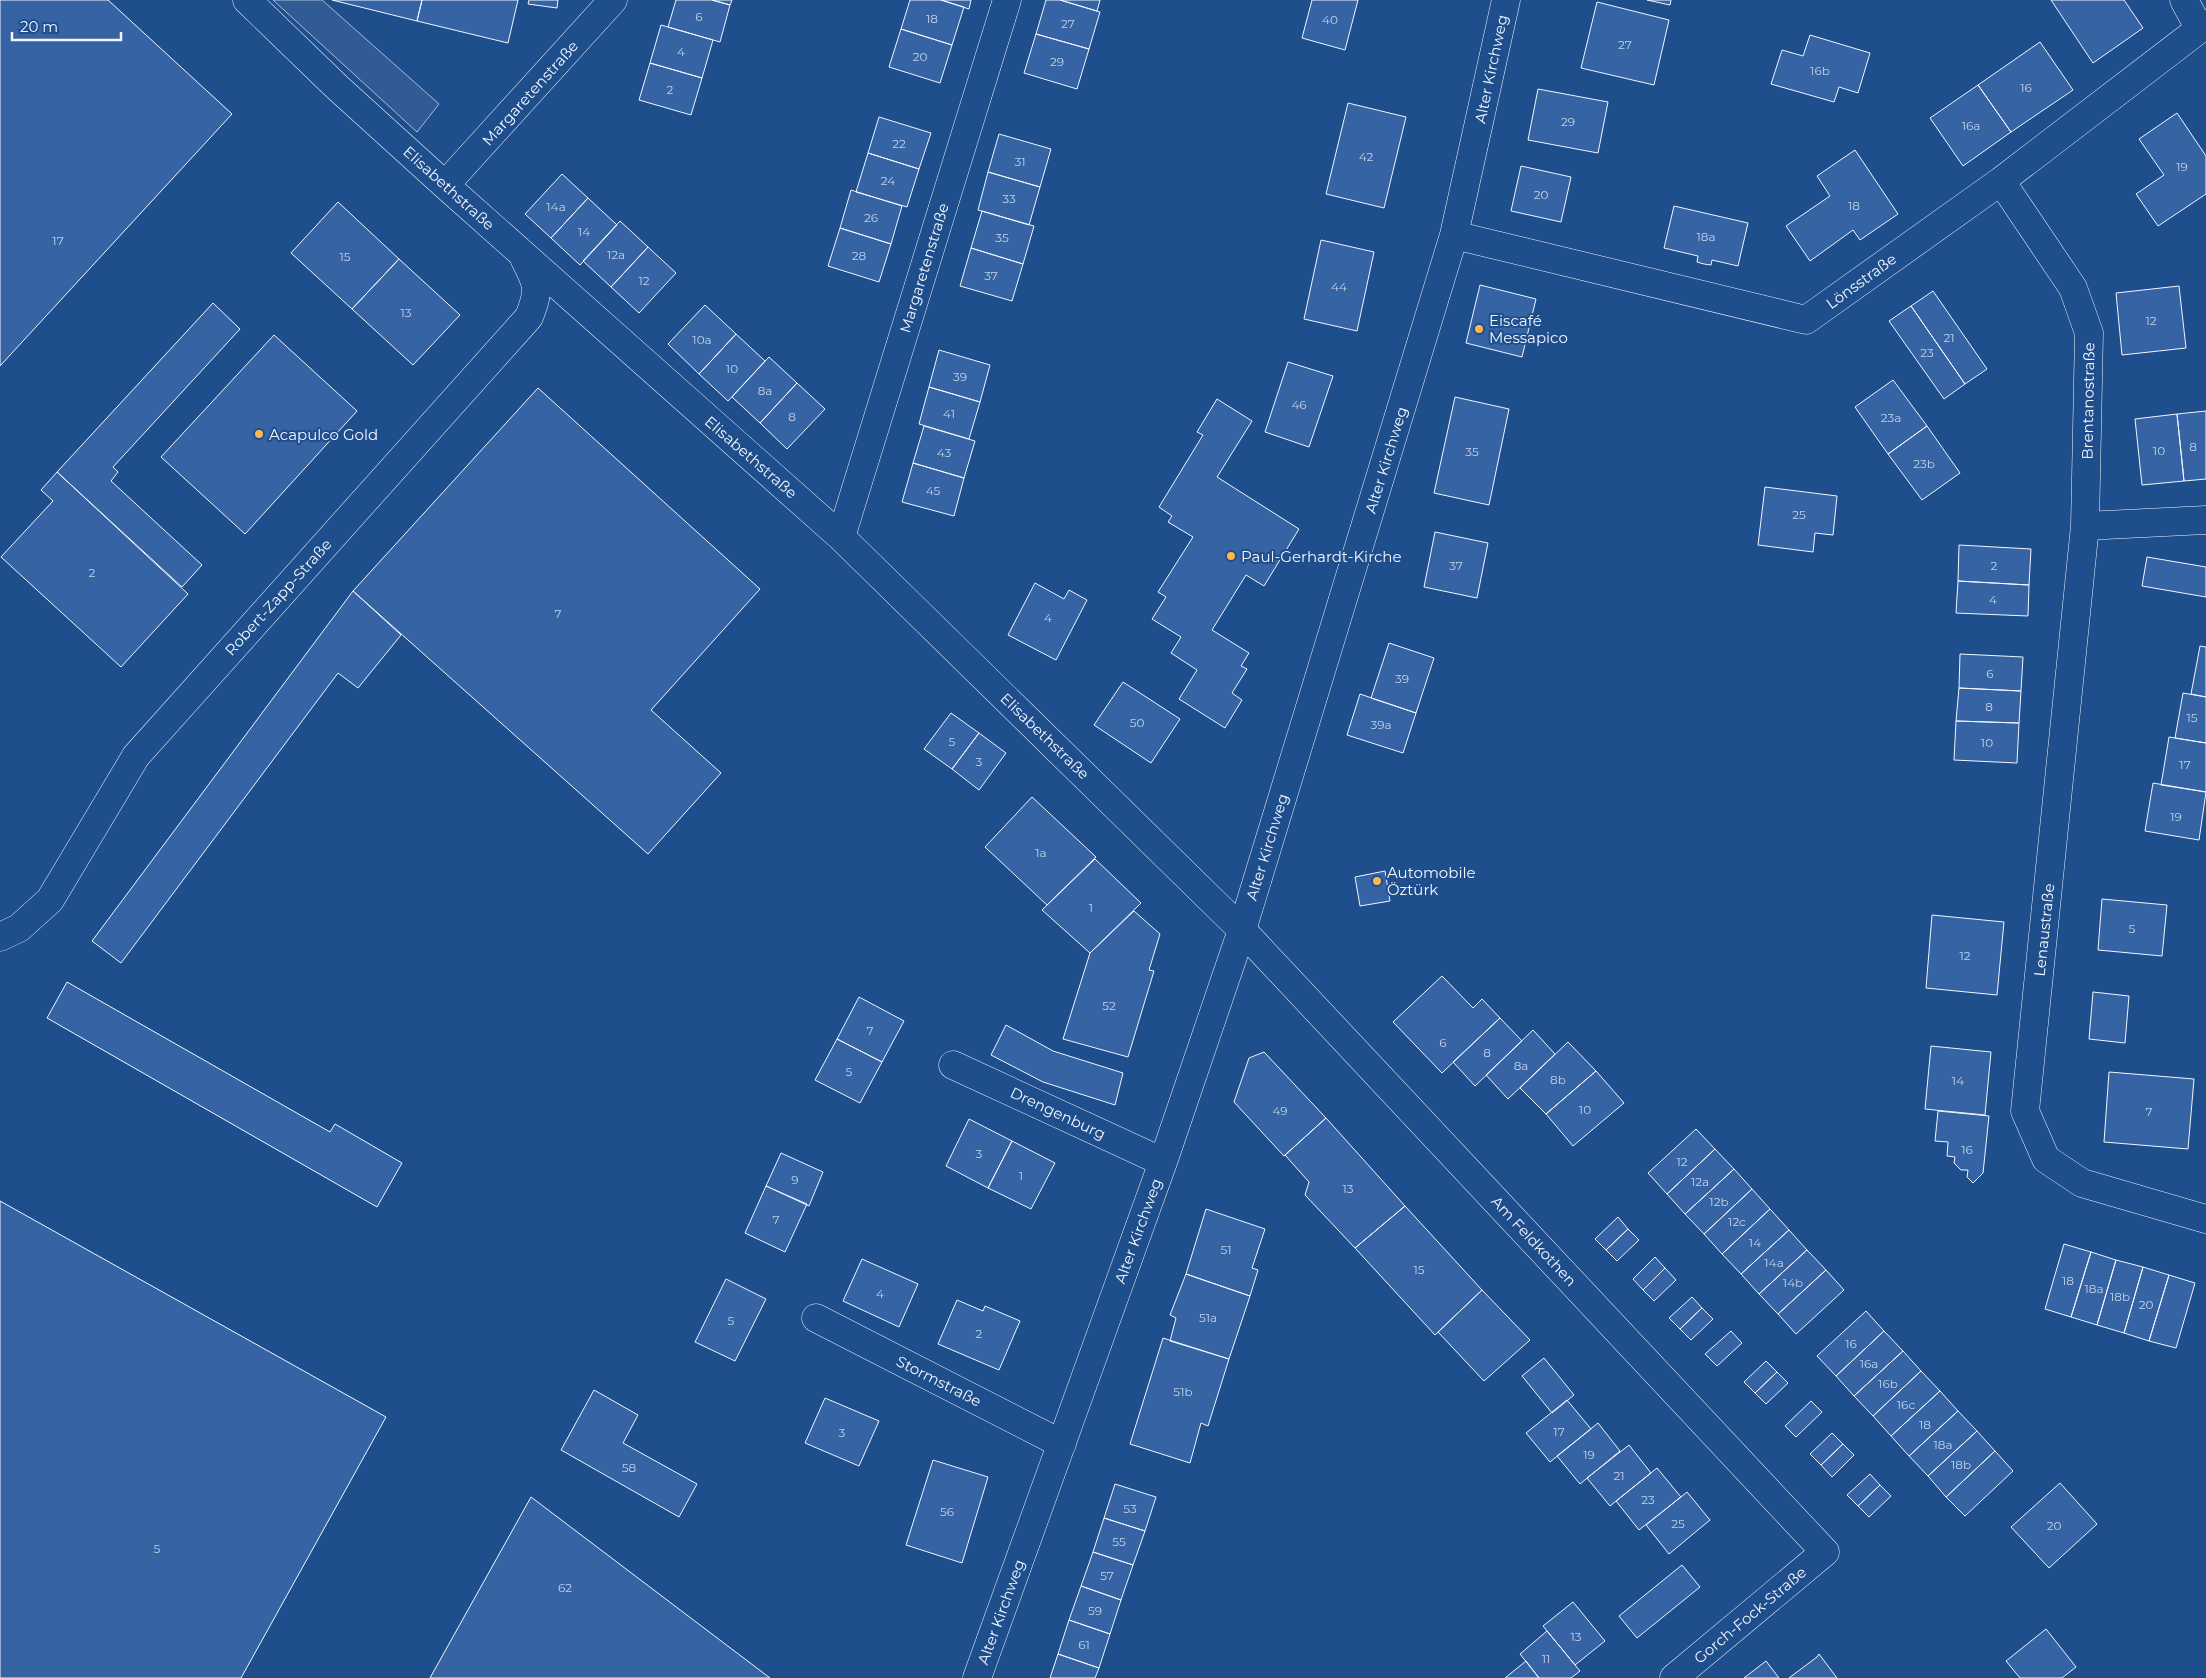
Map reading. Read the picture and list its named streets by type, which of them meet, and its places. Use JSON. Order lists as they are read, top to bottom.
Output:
{
  "streets": {
    "street": [
      "Alter Kirchweg",
      "Margaretenstraße",
      "Elisabethstraße",
      "Lönsstraße",
      "Brentanostraße",
      "Robert-Zapp-Straße",
      "Lenaustraße",
      "Drengenburg",
      "Am Feldkothen",
      "Stormstraße",
      "Gorch-Fock-Straße"
    ]
  },
  "crossings": [
    ["Alter Kirchweg", "Elisabethstraße"],
    ["Alter Kirchweg", "Lönsstraße"],
    ["Alter Kirchweg", "Drengenburg"],
    ["Alter Kirchweg", "Am Feldkothen"],
    ["Alter Kirchweg", "Stormstraße"],
    ["Margaretenstraße", "Elisabethstraße"],
    ["Elisabethstraße", "Robert-Zapp-Straße"],
    ["Elisabethstraße", "Am Feldkothen"],
    ["Lönsstraße", "Brentanostraße"],
    ["Brentanostraße", "Lenaustraße"],
    ["Am Feldkothen", "Gorch-Fock-Straße"]
  ],
  "places": [
    "Eiscafé Messapico",
    "Acapulco Gold",
    "Paul-Gerhardt-Kirche",
    "Automobile Öztürk"
  ],
  "house_numbers": [
    "6",
    "18",
    "40",
    "27",
    "27",
    "4",
    "20",
    "29",
    "16b",
    "16",
    "2",
    "29",
    "16a",
    "22",
    "42",
    "31",
    "19",
    "24",
    "20",
    "33",
    "18",
    "14a",
    "26",
    "14",
    "18a",
    "35",
    "17",
    "12a",
    "28",
    "15",
    "37",
    "12",
    "44",
    "13",
    "12",
    "21",
    "10a",
    "23",
    "10",
    "39",
    "8a",
    "46",
    "41",
    "8",
    "23a",
    "8",
    "10",
    "35",
    "43",
    "23b",
    "45",
    "25",
    "37",
    "2",
    "2",
    "4",
    "7",
    "4",
    "6",
    "39",
    "8",
    "15",
    "50",
    "39a",
    "5",
    "10",
    "3",
    "17",
    "19",
    "1a",
    "1",
    "5",
    "12",
    "52",
    "7",
    "6",
    "8",
    "8a",
    "5",
    "8b",
    "14",
    "10",
    "49",
    "7",
    "16",
    "3",
    "12",
    "1",
    "9",
    "12a",
    "13",
    "12b",
    "7",
    "12c",
    "14",
    "51",
    "14a",
    "15",
    "18",
    "14b",
    "18a",
    "4",
    "18b",
    "20",
    "51a",
    "5",
    "2",
    "16",
    "16a",
    "16b",
    "51b",
    "16c",
    "18",
    "17",
    "3",
    "18a",
    "19",
    "18b",
    "58",
    "21",
    "23",
    "53",
    "56",
    "25",
    "20",
    "55",
    "5",
    "57",
    "62",
    "59",
    "13",
    "61",
    "11"
  ],
  "scale_bar": "20 m"
}
